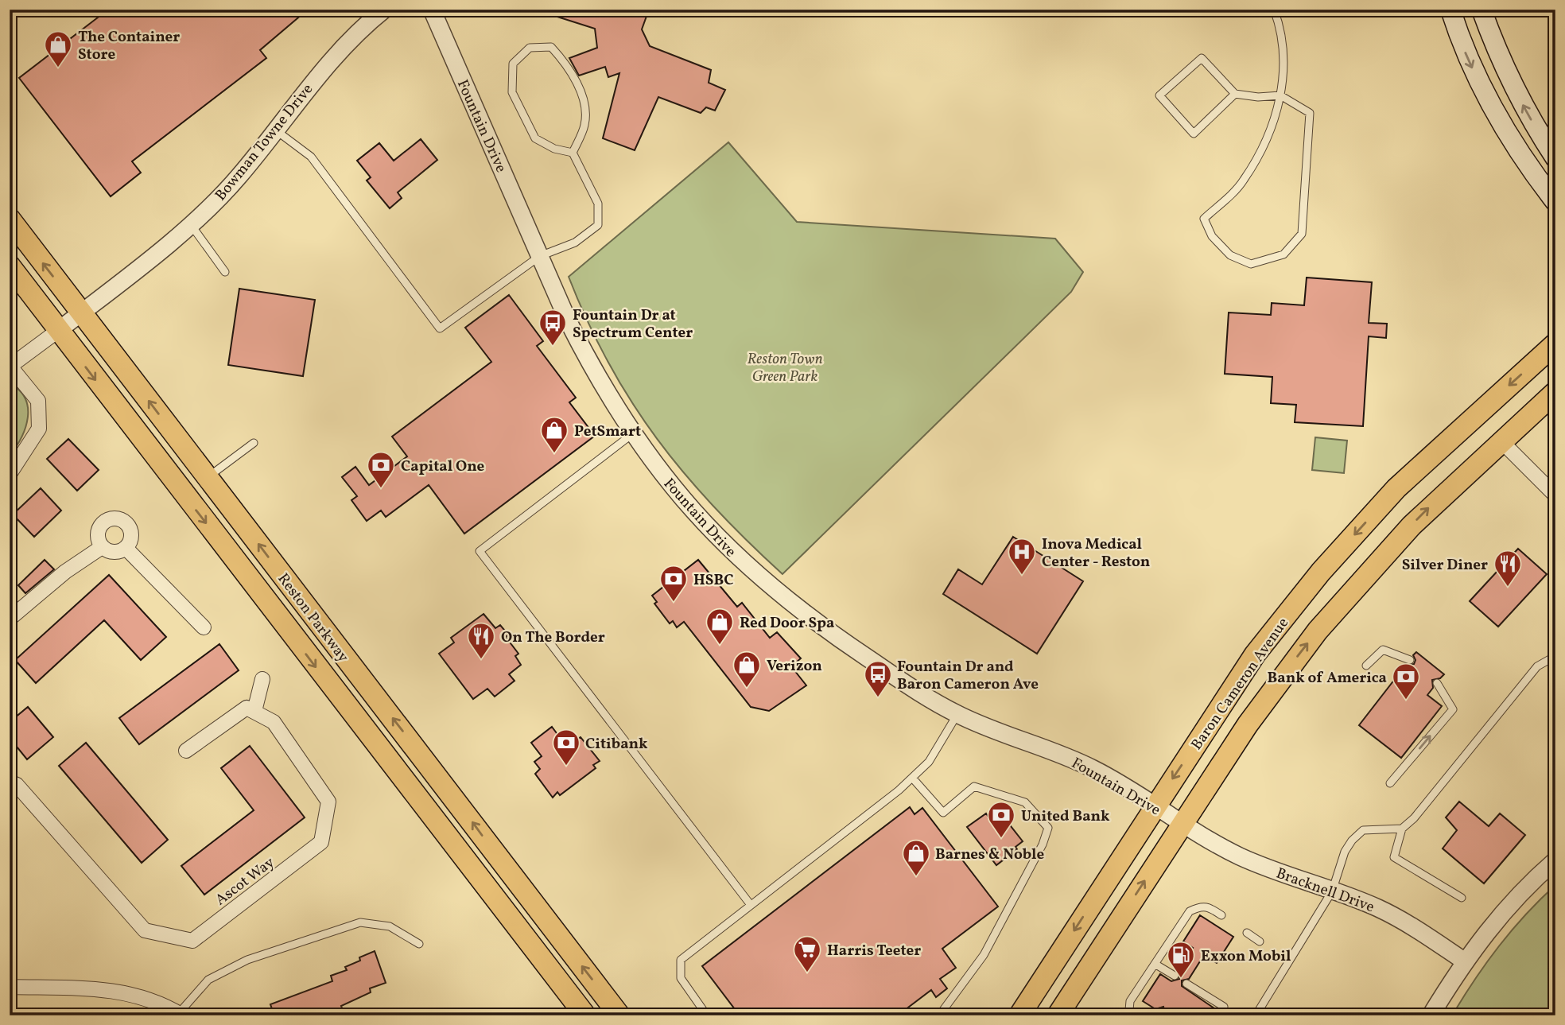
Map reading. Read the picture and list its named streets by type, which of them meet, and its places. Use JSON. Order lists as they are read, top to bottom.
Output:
{
  "streets": {
    "main road": ["Reston Parkway", "Baron Cameron Avenue"],
    "street": [
      "Fountain Drive",
      "Bowman Towne Drive",
      "Ascot Way",
      "Bracknell Drive"
    ]
  },
  "crossings": [
    ["Fountain Drive", "Baron Cameron Avenue"],
    ["Fountain Drive", "Bracknell Drive"],
    ["Bowman Towne Drive", "Reston Parkway"],
    ["Baron Cameron Avenue", "Bracknell Drive"]
  ],
  "parks": ["Reston Town Green Park"],
  "places": {
    "shop": [
      "The Container Store",
      "PetSmart",
      "Red Door Spa",
      "Verizon",
      "Barnes & Noble"
    ],
    "bus stop": ["Fountain Dr at Spectrum Center", "Fountain Dr and Baron Cameron Ave"],
    "bank": [
      "Capital One",
      "HSBC",
      "Bank of America",
      "Citibank",
      "United Bank"
    ],
    "hospital": ["Inova Medical Center - Reston"],
    "restaurant": ["Silver Diner", "On The Border"],
    "supermarket": ["Harris Teeter"],
    "fuel station": ["Exxon Mobil"]
  }
}
